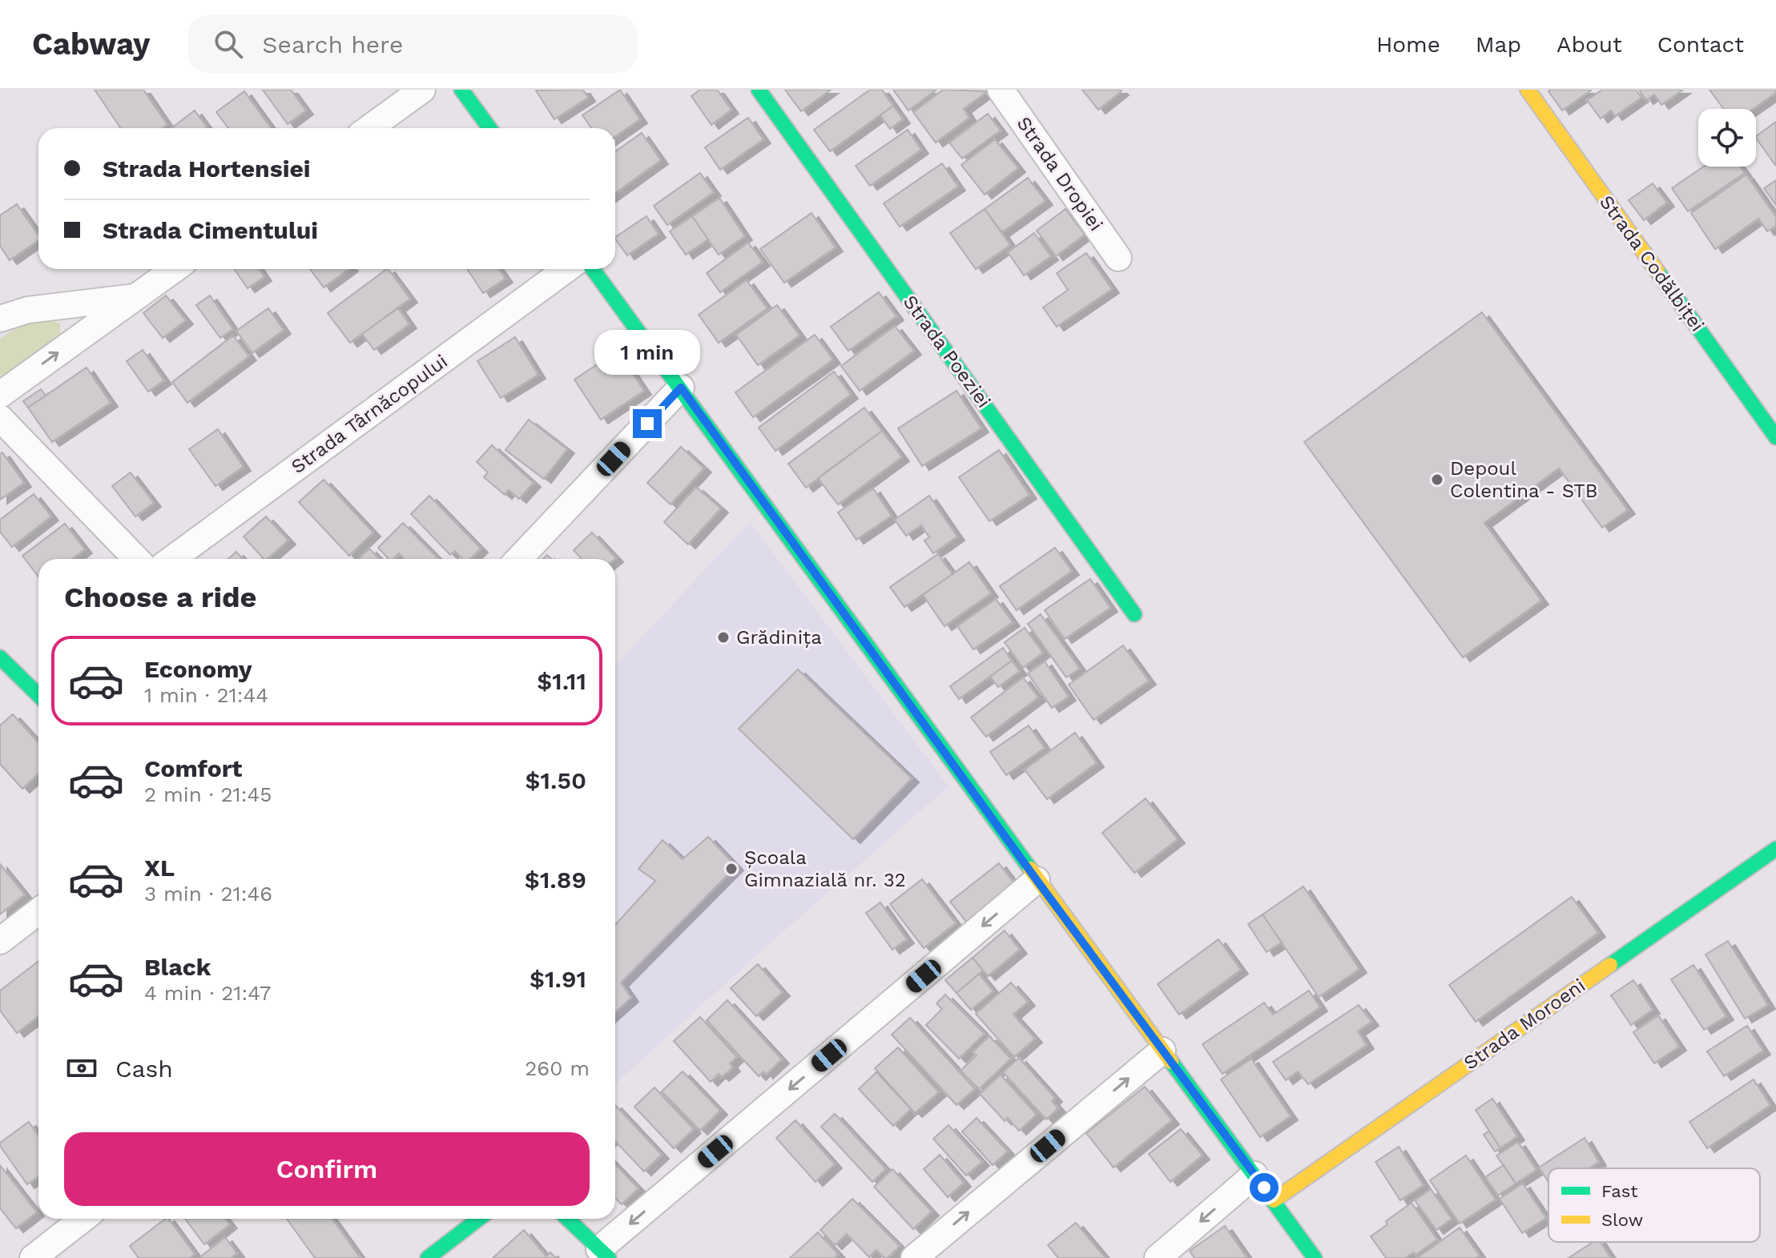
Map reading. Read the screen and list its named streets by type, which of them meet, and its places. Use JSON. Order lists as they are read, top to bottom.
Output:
{
  "streets": {
    "street": [
      "Strada Dropiei",
      "Strada Codălbiței",
      "Strada Poeziei",
      "Strada Târnăcopului",
      "Strada Moroeni"
    ]
  },
  "places": ["Depoul Colentina - STB", "Grădinița", "Școala Gimnazială nr. 32"],
  "legend": ["Fast", "Slow"],
  "page": {
    "header": "Cabway",
    "search": "Search here",
    "nav": [
      "Home",
      "Map",
      "About",
      "Contact"
    ],
    "banner": ["Strada Hortensiei", "Strada Cimentului"],
    "bubble": "1 min",
    "heading": "Choose a ride",
    "list": [
      {
        "name": "Economy",
        "note": "1 min · 21:44",
        "value": "$1.11"
      },
      {
        "name": "Comfort",
        "note": "2 min · 21:45",
        "value": "$1.50"
      },
      {
        "name": "XL",
        "note": "3 min · 21:46",
        "value": "$1.89"
      },
      {
        "name": "Black",
        "note": "4 min · 21:47",
        "value": "$1.91"
      }
    ],
    "pay": ["Cash", "260 m"],
    "buttons": "Confirm"
  }
}
